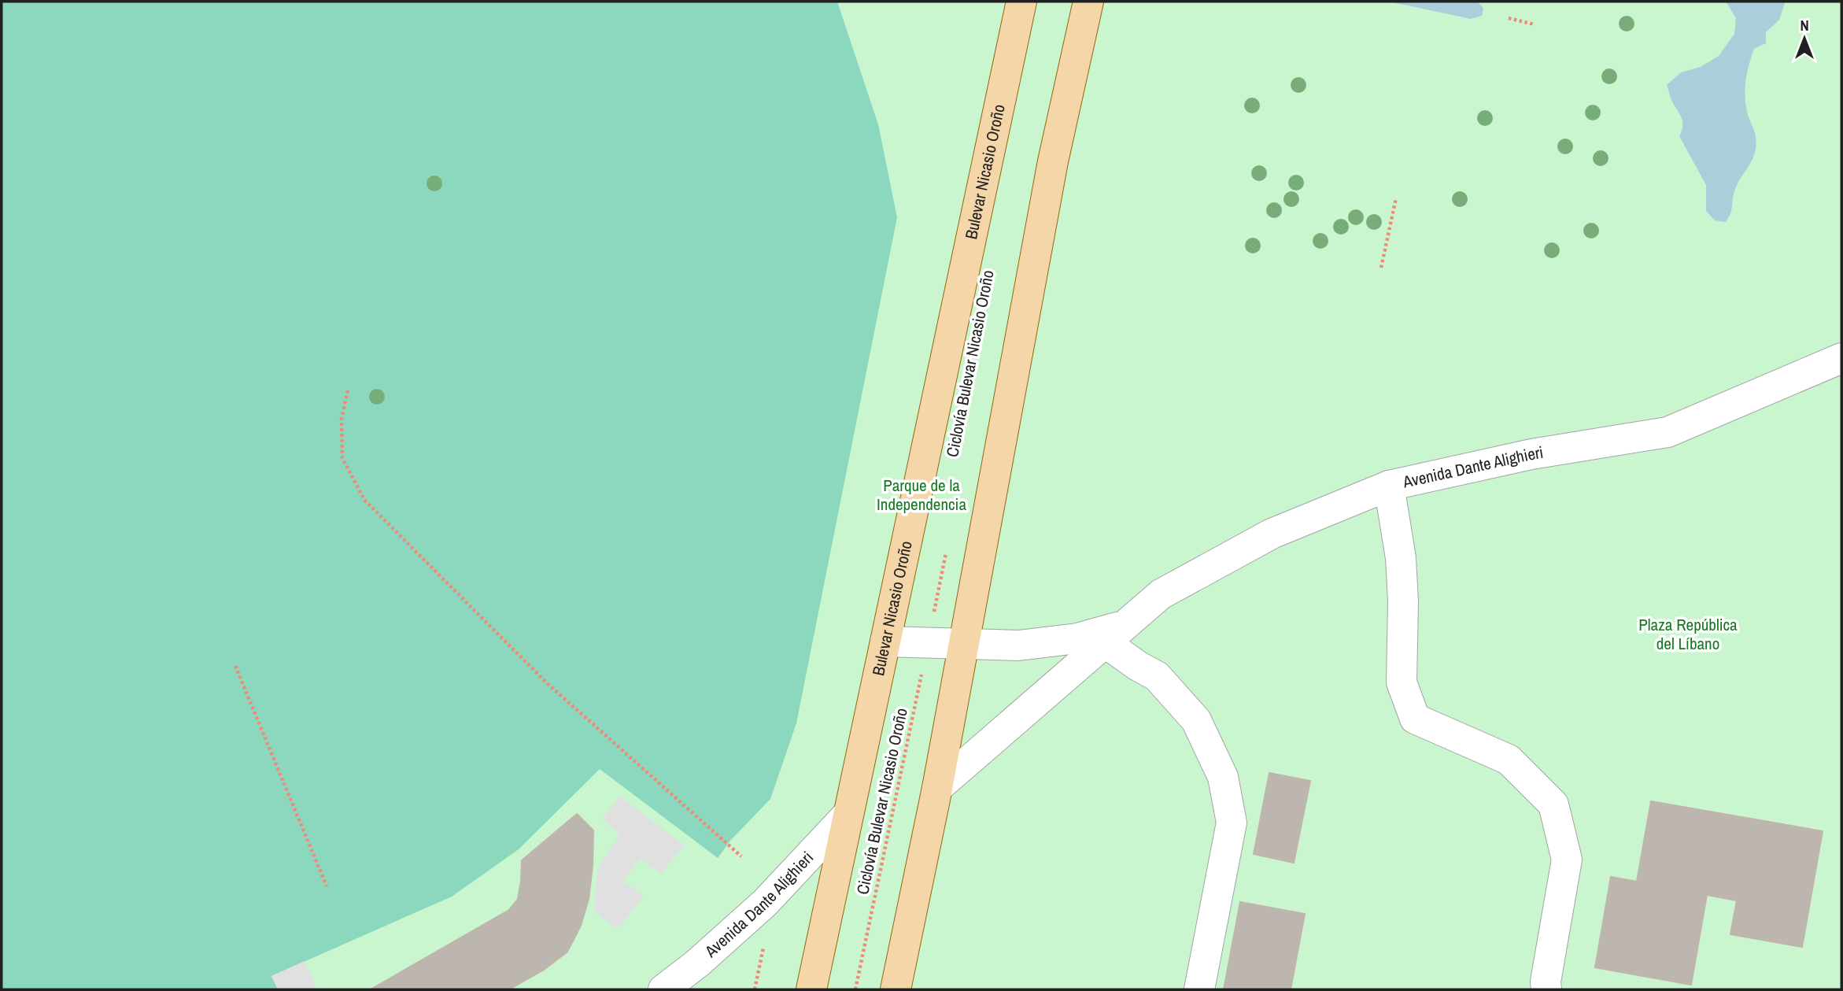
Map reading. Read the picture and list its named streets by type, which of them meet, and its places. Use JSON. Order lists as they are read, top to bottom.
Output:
{
  "streets": {
    "main road": ["Bulevar Nicasio Oroño"],
    "street": ["Avenida Dante Alighieri"],
    "path": ["Ciclovía Bulevar Nicasio Oroño"]
  },
  "crossings": [
    ["Bulevar Nicasio Oroño", "Avenida Dante Alighieri"],
    ["Ciclovía Bulevar Nicasio Oroño", "Avenida Dante Alighieri"]
  ],
  "parks": ["Parque de la Independencia", "Plaza República del Líbano"],
  "north": "top"
}
